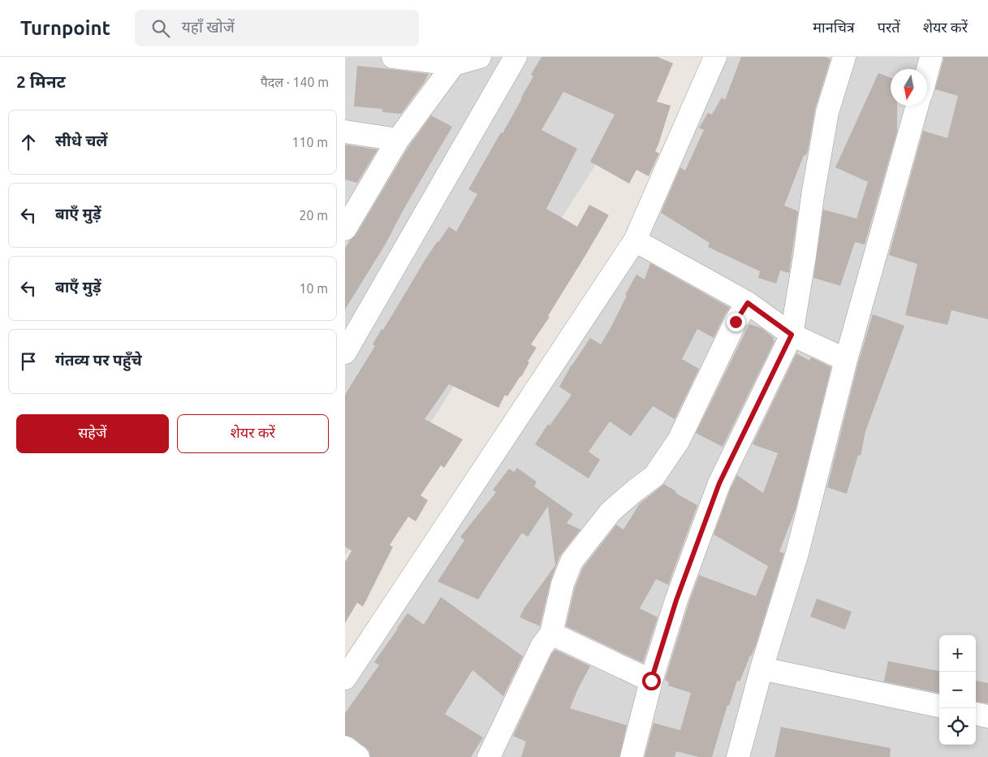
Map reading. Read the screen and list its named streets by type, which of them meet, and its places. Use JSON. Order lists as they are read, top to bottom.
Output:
{
  "north": "bottom",
  "page": {
    "header": "Turnpoint",
    "search": "यहाँ खोजें",
    "nav": ["मानचित्र", "परतें", "शेयर करें"],
    "heading": ["2 मिनट", "पैदल · 140 m"],
    "list": [
      ["सीधे चलें", "110 m"],
      ["बाएँ मुड़ें", "20 m"],
      ["बाएँ मुड़ें", "10 m"],
      "गंतव्य पर पहुँचे"
    ],
    "buttons": ["सहेजें", "शेयर करें"],
    "map_buttons": ["+", "−"]
  }
}
